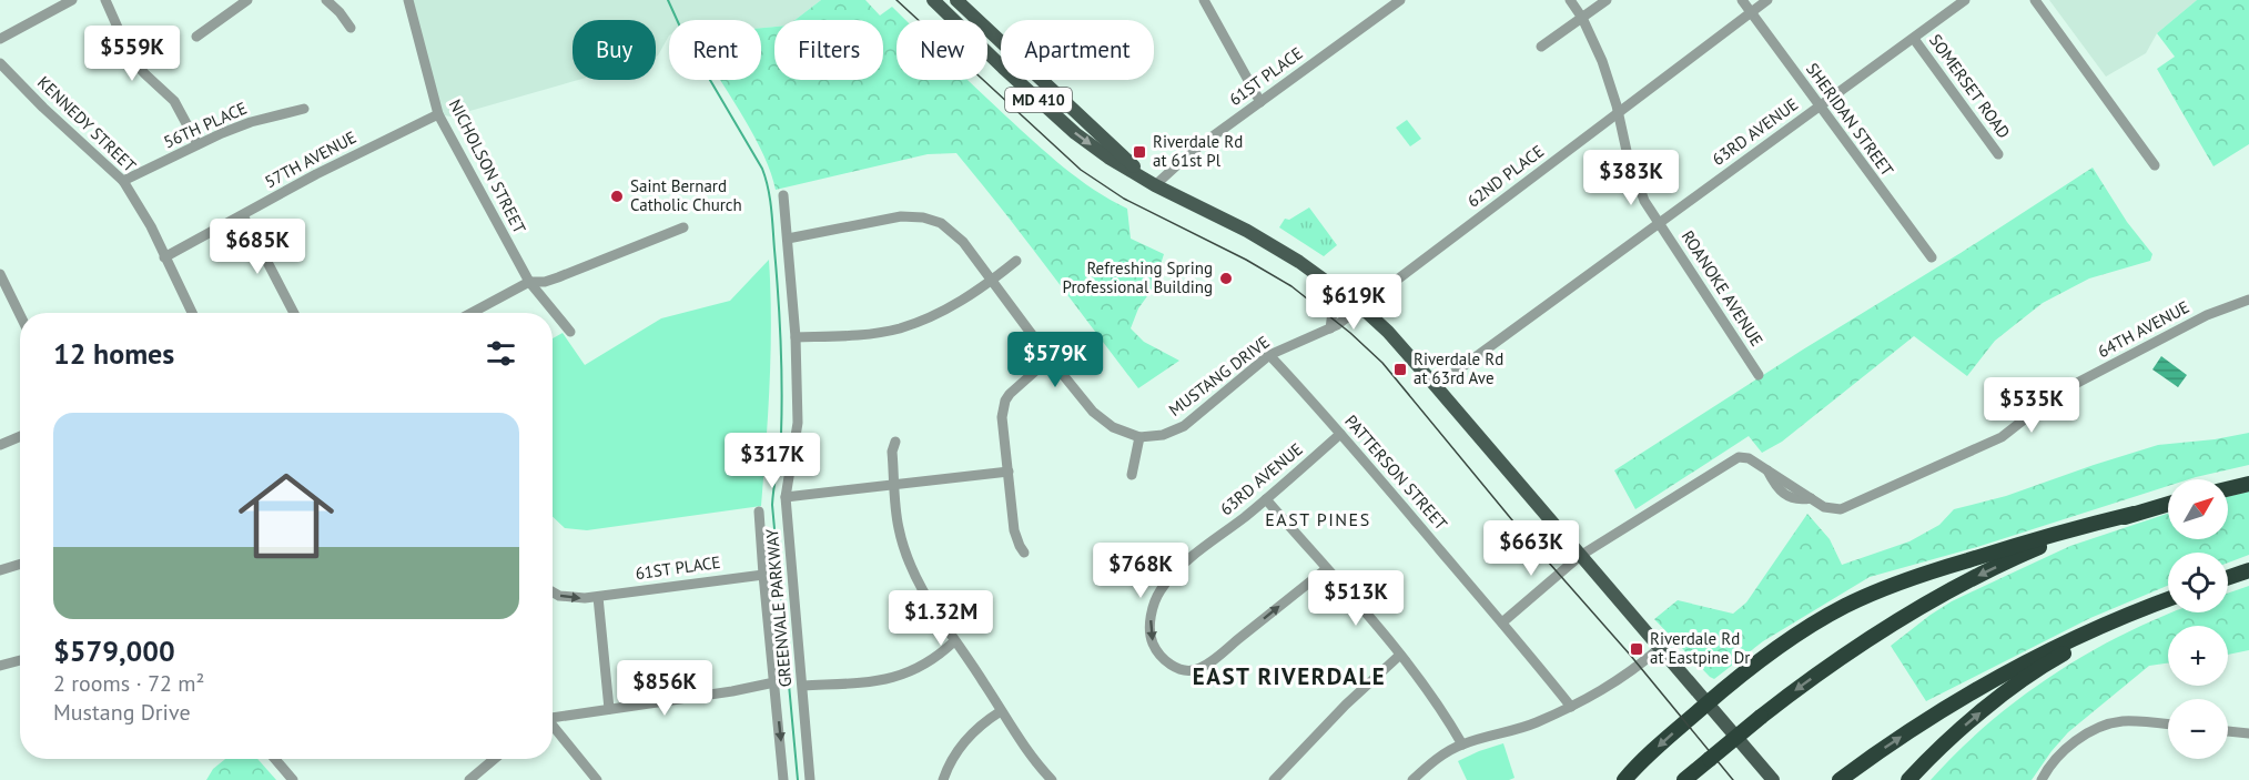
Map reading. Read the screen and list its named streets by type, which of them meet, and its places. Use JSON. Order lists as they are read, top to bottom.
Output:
{
  "streets": {
    "main road": ["MD 410"],
    "street": [
      "61ST PLACE",
      "SOMERSET ROAD",
      "SHERIDAN STREET",
      "KENNEDY STREET",
      "56TH PLACE",
      "63RD AVENUE",
      "57TH AVENUE",
      "NICHOLSON STREET",
      "62ND PLACE",
      "ROANOKE AVENUE",
      "64TH AVENUE",
      "MUSTANG DRIVE",
      "PATTERSON STREET",
      "GREENVALE PARKWAY"
    ]
  },
  "crossings": [
    ["61ST PLACE", "MD 410"],
    ["61ST PLACE", "GREENVALE PARKWAY"],
    ["SOMERSET ROAD", "63RD AVENUE"],
    ["MD 410", "63RD AVENUE"],
    ["MD 410", "62ND PLACE"],
    ["MD 410", "64TH AVENUE"],
    ["MD 410", "MUSTANG DRIVE"],
    ["SHERIDAN STREET", "63RD AVENUE"],
    ["SHERIDAN STREET", "62ND PLACE"],
    ["KENNEDY STREET", "56TH PLACE"],
    ["KENNEDY STREET", "57TH AVENUE"],
    ["63RD AVENUE", "ROANOKE AVENUE"],
    ["63RD AVENUE", "PATTERSON STREET"],
    ["57TH AVENUE", "NICHOLSON STREET"],
    ["62ND PLACE", "ROANOKE AVENUE"],
    ["62ND PLACE", "MUSTANG DRIVE"],
    ["MUSTANG DRIVE", "PATTERSON STREET"]
  ],
  "districts": ["EAST PINES", "EAST RIVERDALE"],
  "places": {
    "transit": ["Riverdale Rd at 61st Pl", "Riverdale Rd at 63rd Ave", "Riverdale Rd at Eastpine Dr"],
    "other": ["Saint Bernard Catholic Church", "Refreshing Spring Professional Building"]
  },
  "north": "top right",
  "page": {
    "chip": [
      "Buy",
      "Rent",
      "Filters",
      "New",
      "Apartment"
    ],
    "price": [
      "$559K",
      "$383K",
      "$685K",
      "$619K",
      "$579K",
      "$535K",
      "$317K",
      "$663K",
      "$768K",
      "$513K",
      "$1.32M",
      "$856K"
    ],
    "heading": "12 homes",
    "list": [
      {
        "name": "$579,000",
        "note": "2 rooms · 72 m² · Mustang Drive"
      }
    ],
    "map_buttons": ["+", "−"]
  }
}
